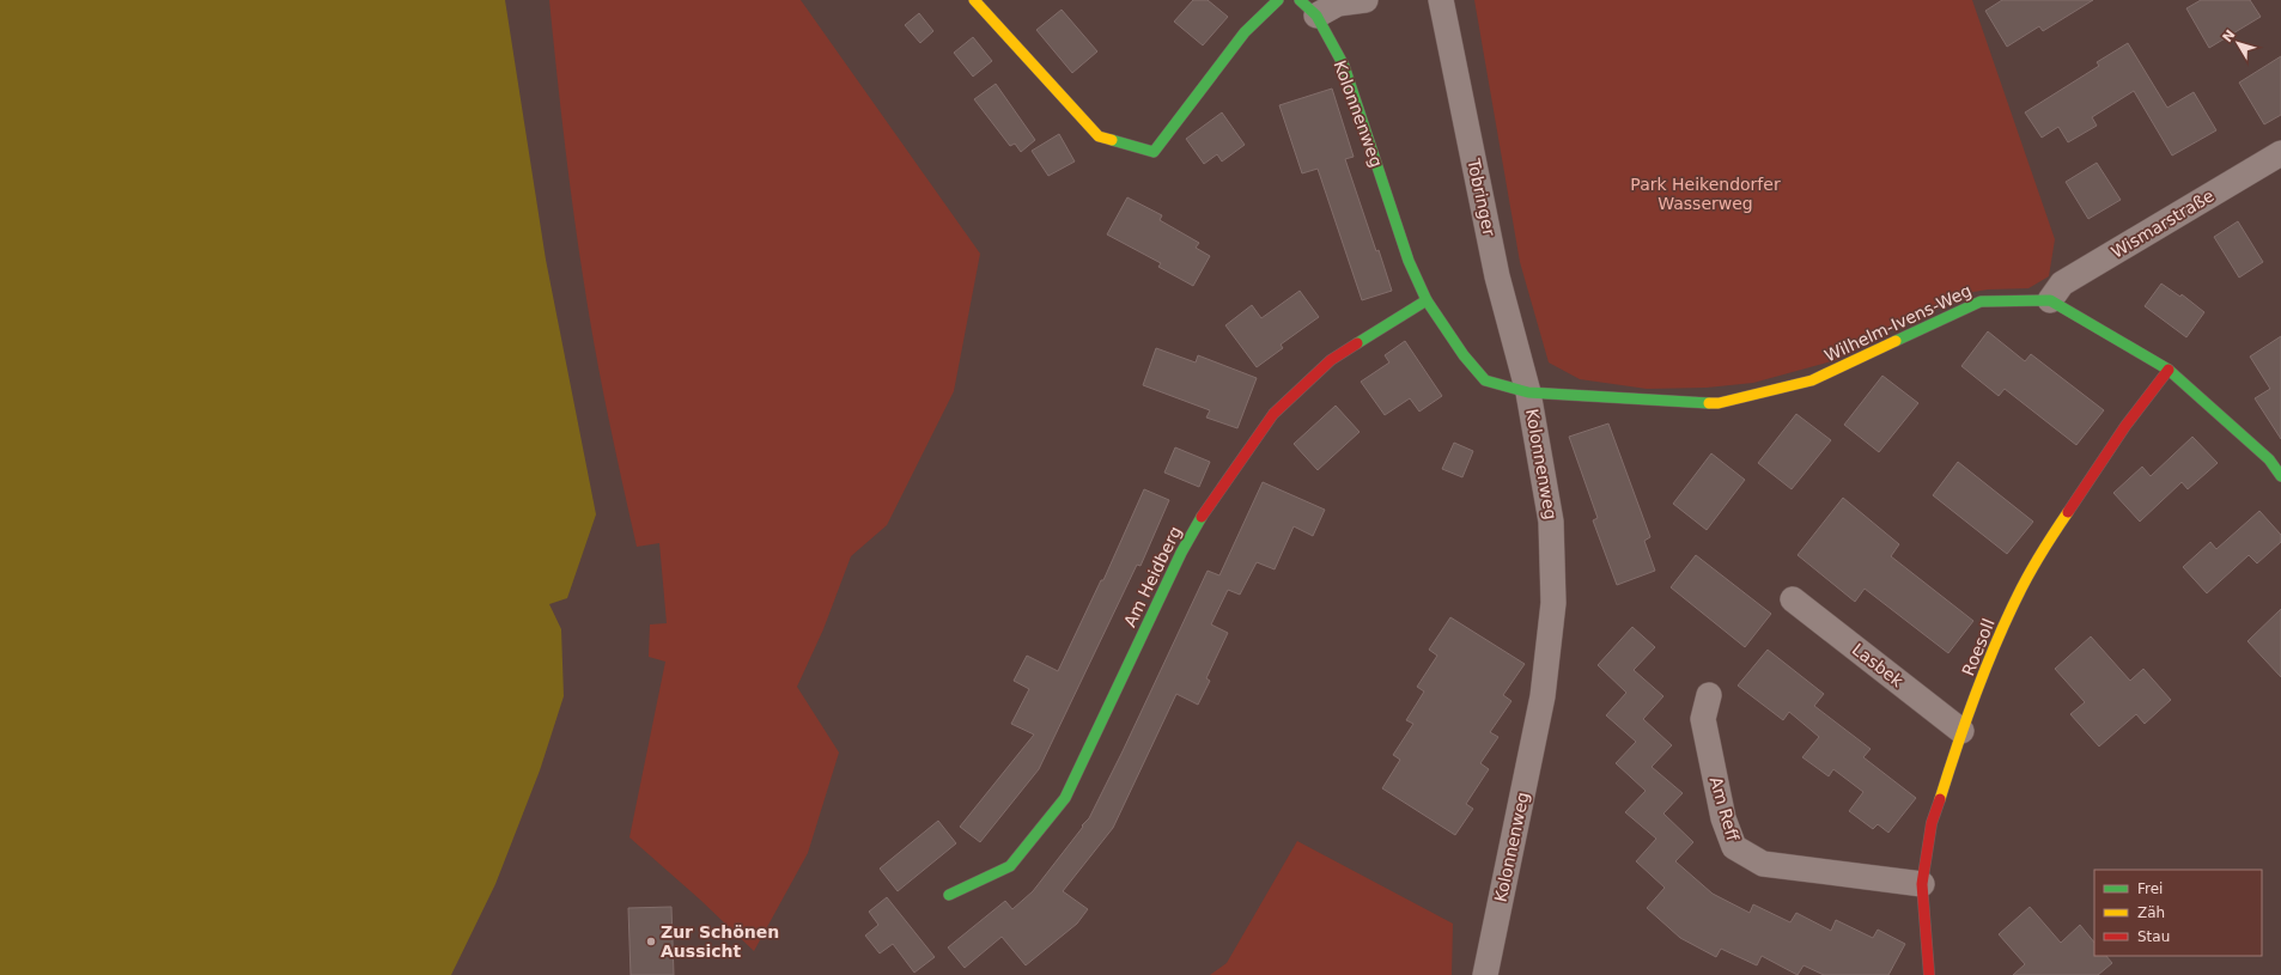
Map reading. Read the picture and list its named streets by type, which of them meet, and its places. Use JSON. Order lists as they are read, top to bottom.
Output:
{
  "streets": {
    "street": [
      "Kolonnenweg",
      "Tobringer",
      "Wismarstraße",
      "Wilhelm-Ivens-Weg",
      "Am Heidberg",
      "Roesoll",
      "Lasbek",
      "Am Reff"
    ]
  },
  "crossings": [
    ["Kolonnenweg", "Tobringer"],
    ["Kolonnenweg", "Wilhelm-Ivens-Weg"],
    ["Kolonnenweg", "Am Heidberg"],
    ["Tobringer", "Wilhelm-Ivens-Weg"],
    ["Wismarstraße", "Wilhelm-Ivens-Weg"],
    ["Roesoll", "Lasbek"],
    ["Roesoll", "Am Reff"]
  ],
  "parks": ["Park Heikendorfer Wasserweg"],
  "places": ["Zur Schönen Aussicht"],
  "legend": ["Frei", "Zäh", "Stau"],
  "north": "top left"
}
